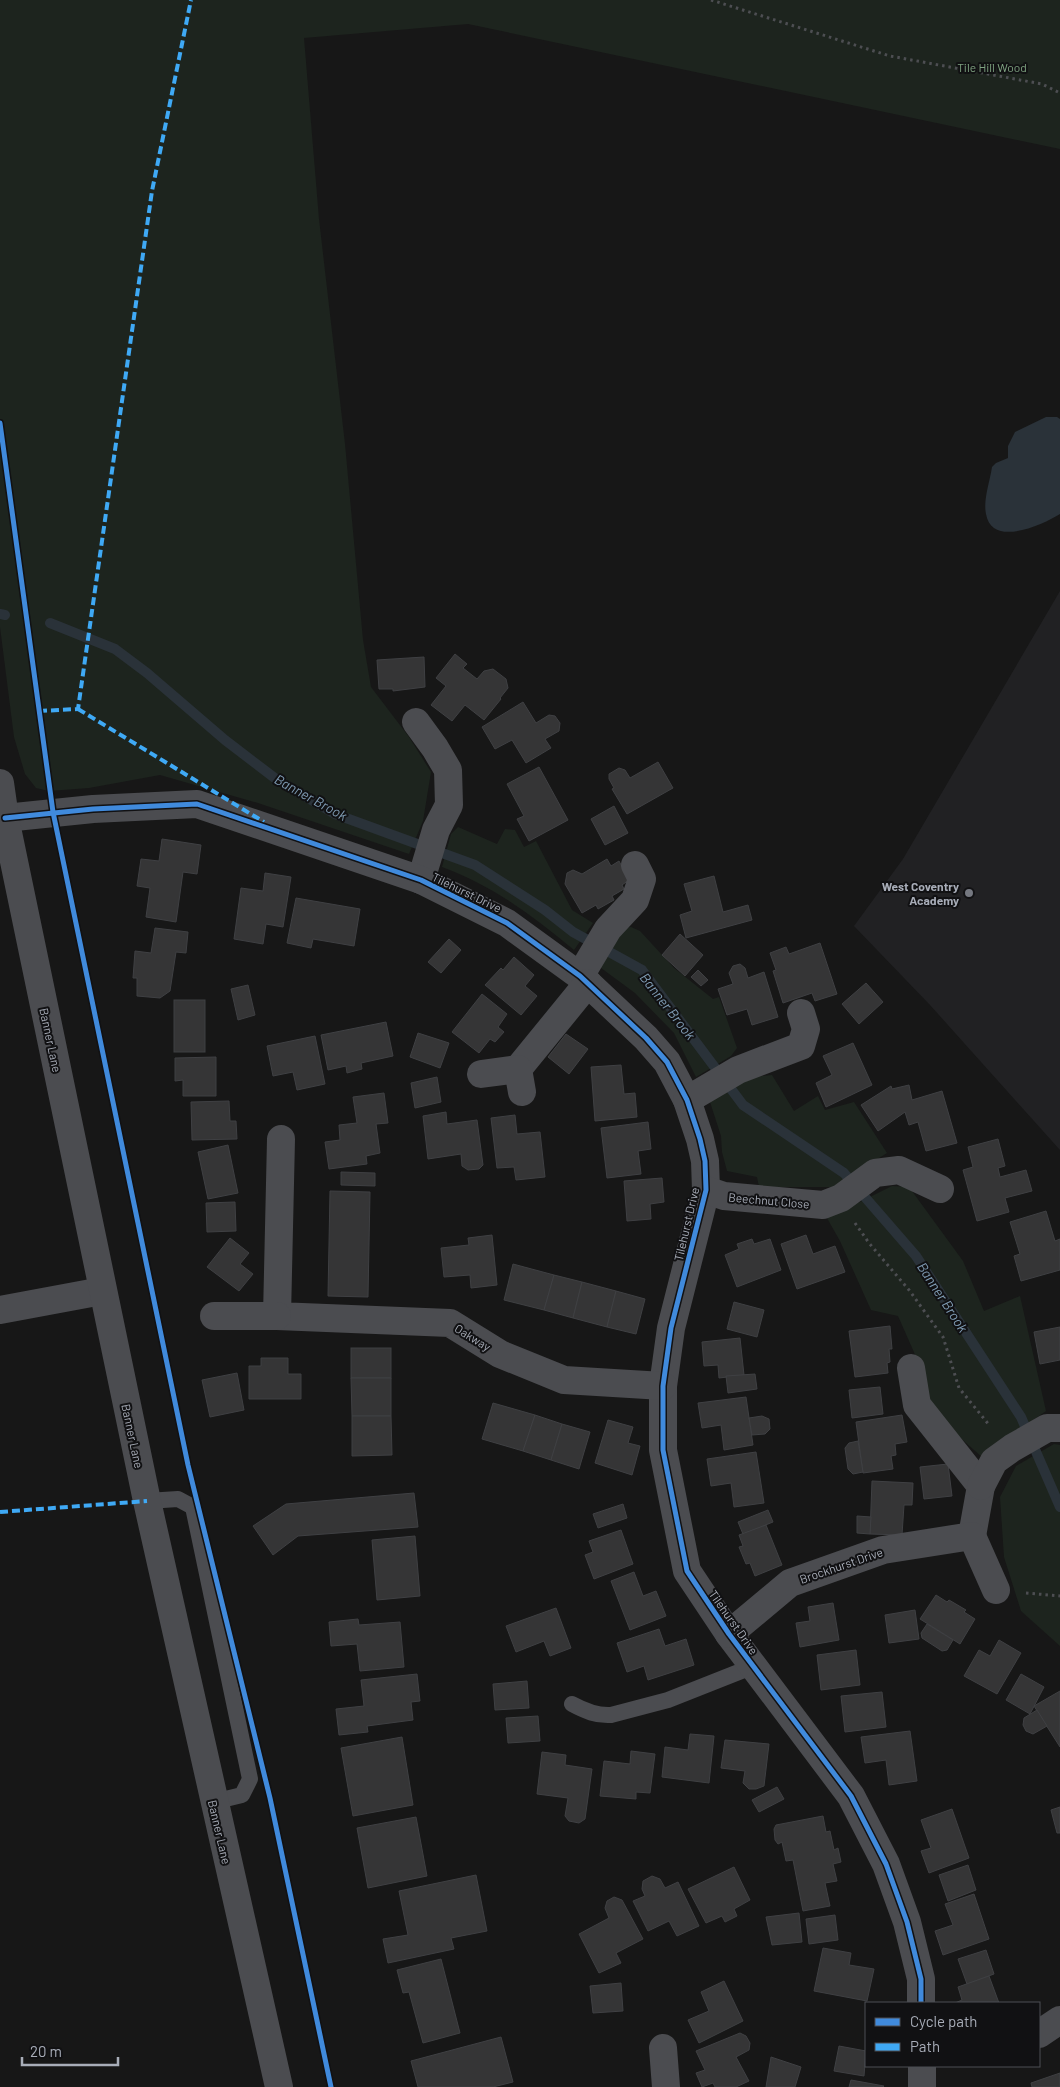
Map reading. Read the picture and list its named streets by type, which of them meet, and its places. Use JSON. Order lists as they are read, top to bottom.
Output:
{
  "streets": {
    "street": [
      "Tilehurst Drive",
      "Banner Lane",
      "Beechnut Close",
      "Oakway",
      "Brockhurst Drive"
    ]
  },
  "crossings": [
    ["Tilehurst Drive", "Banner Lane"],
    ["Tilehurst Drive", "Beechnut Close"],
    ["Tilehurst Drive", "Oakway"],
    ["Tilehurst Drive", "Brockhurst Drive"]
  ],
  "water": ["Banner Brook"],
  "parks": ["Tile Hill Wood"],
  "places": ["West Coventry Academy"],
  "legend": ["Cycle path", "Path"],
  "scale_bar": "20 m"
}
